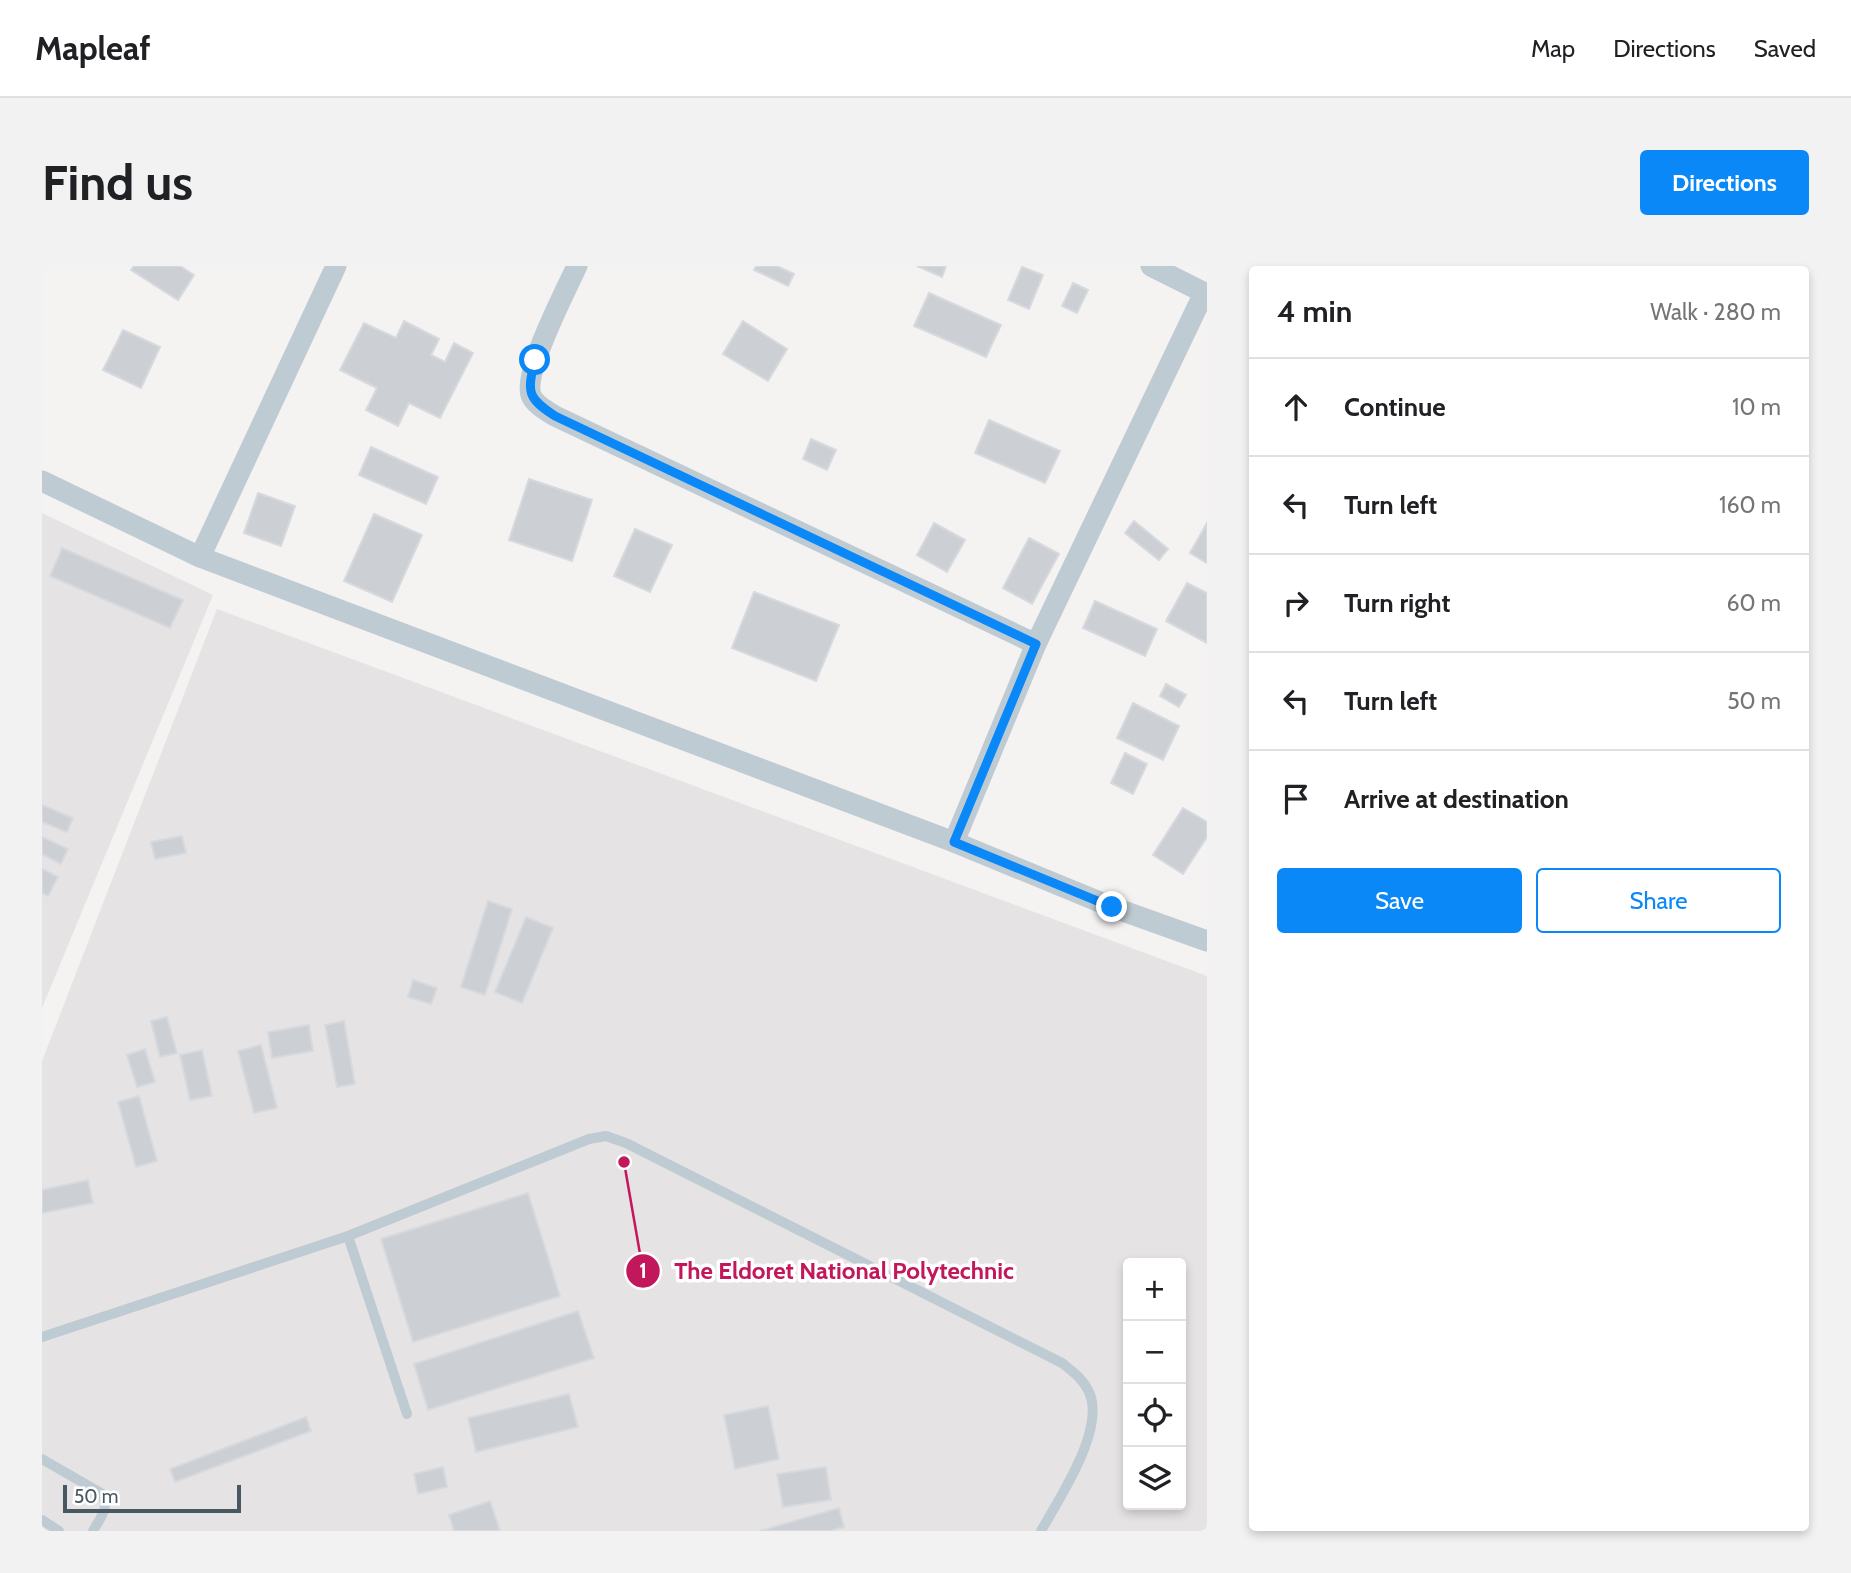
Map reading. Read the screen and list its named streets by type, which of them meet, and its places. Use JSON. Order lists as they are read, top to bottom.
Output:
{
  "places": ["The Eldoret National Polytechnic"],
  "scale_bar": "50 m",
  "page": {
    "header": "Mapleaf",
    "nav": ["Map", "Directions", "Saved"],
    "buttons": [
      "Directions",
      ["Save", "Share"]
    ],
    "title": "Find us",
    "heading": ["4 min", "Walk · 280 m"],
    "list": [
      ["Continue", "10 m"],
      ["Turn left", "160 m"],
      ["Turn right", "60 m"],
      ["Turn left", "50 m"],
      "Arrive at destination"
    ],
    "map_buttons": ["+", "−"],
    "scale": "50 m"
  }
}
